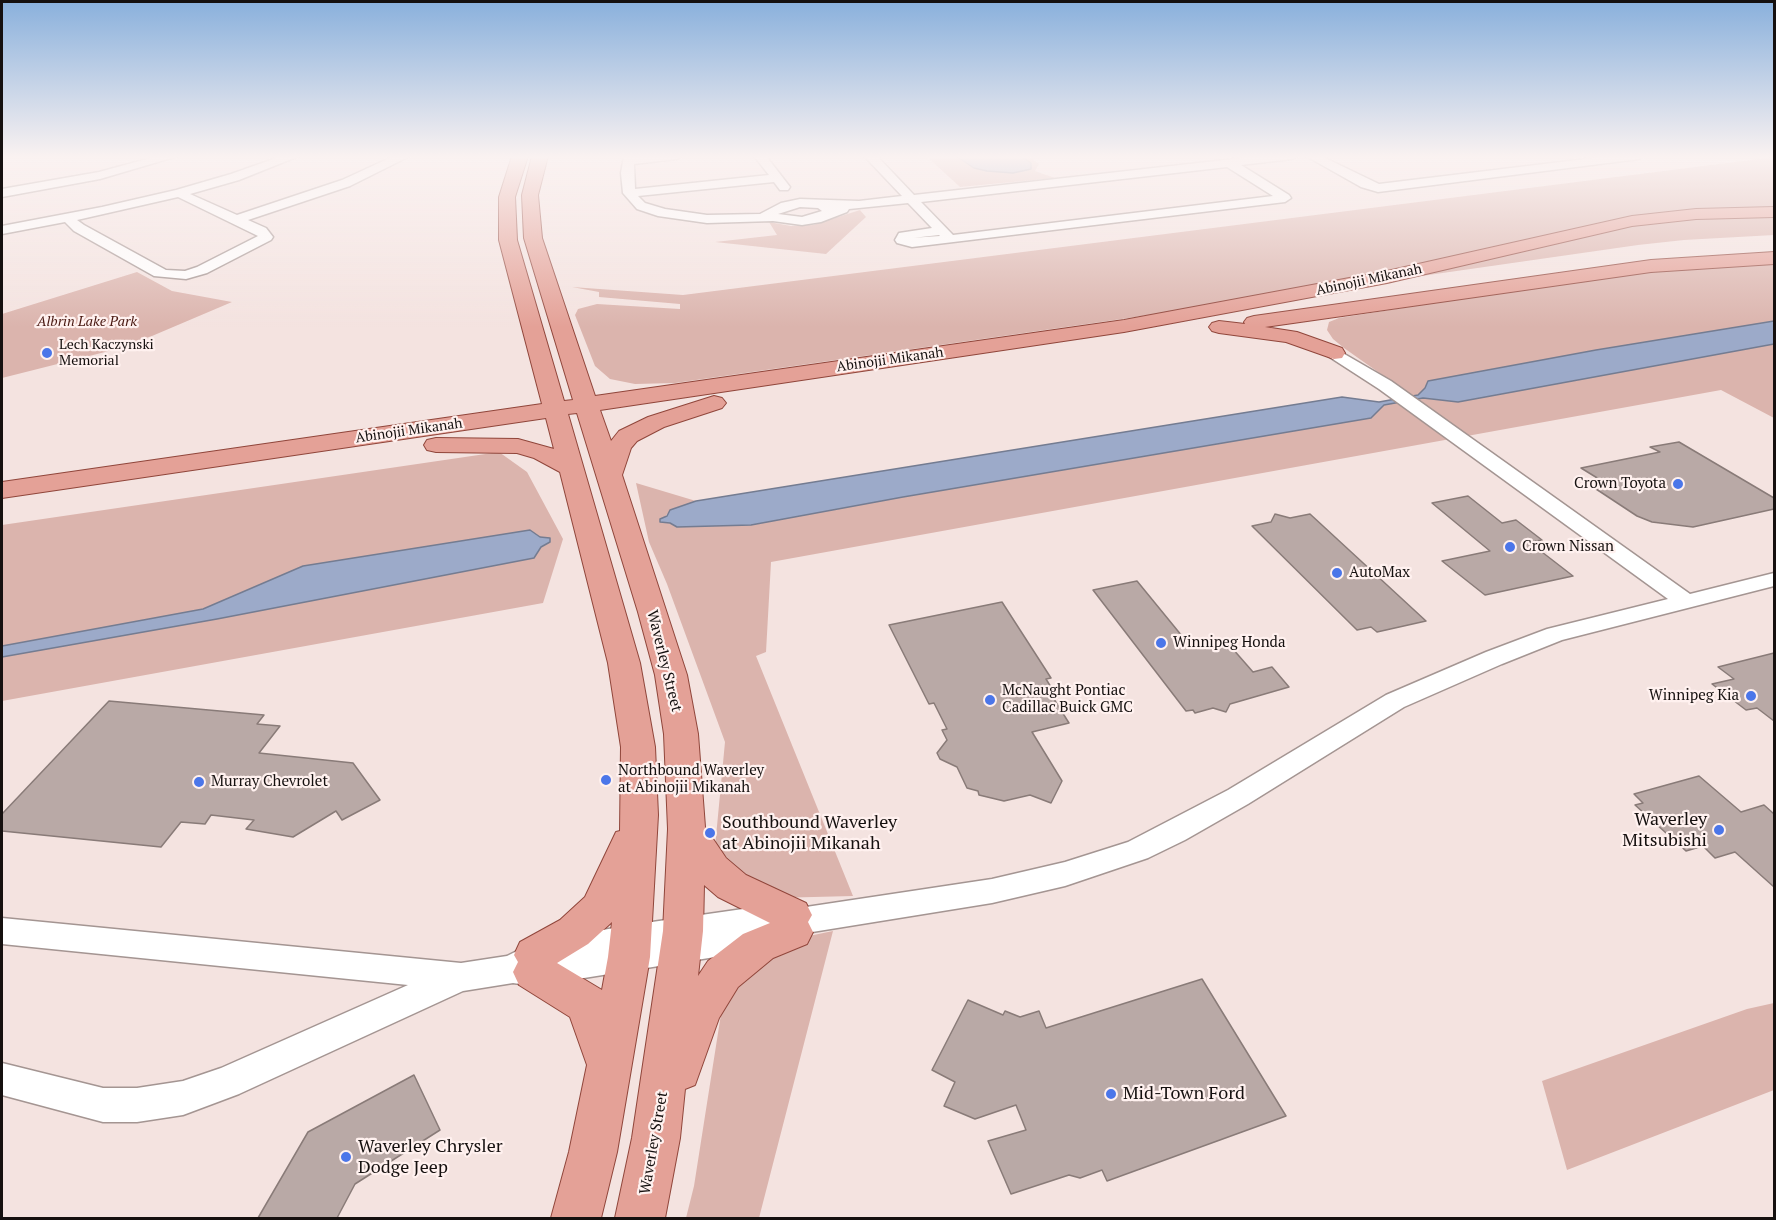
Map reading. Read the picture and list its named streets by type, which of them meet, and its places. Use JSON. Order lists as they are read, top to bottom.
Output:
{
  "streets": {
    "main road": ["Abinojii Mikanah", "Waverley Street"]
  },
  "crossings": [
    ["Abinojii Mikanah", "Waverley Street"]
  ],
  "parks": ["Albrin Lake Park"],
  "places": [
    "Lech Kaczynski Memorial",
    "Crown Toyota",
    "Crown Nissan",
    "AutoMax",
    "Winnipeg Honda",
    "Winnipeg Kia",
    "McNaught Pontiac Cadillac Buick GMC",
    "Northbound Waverley at Abinojii Mikanah",
    "Murray Chevrolet",
    "Waverley Mitsubishi",
    "Southbound Waverley at Abinojii Mikanah",
    "Mid-Town Ford",
    "Waverley Chrysler Dodge Jeep"
  ]
}
